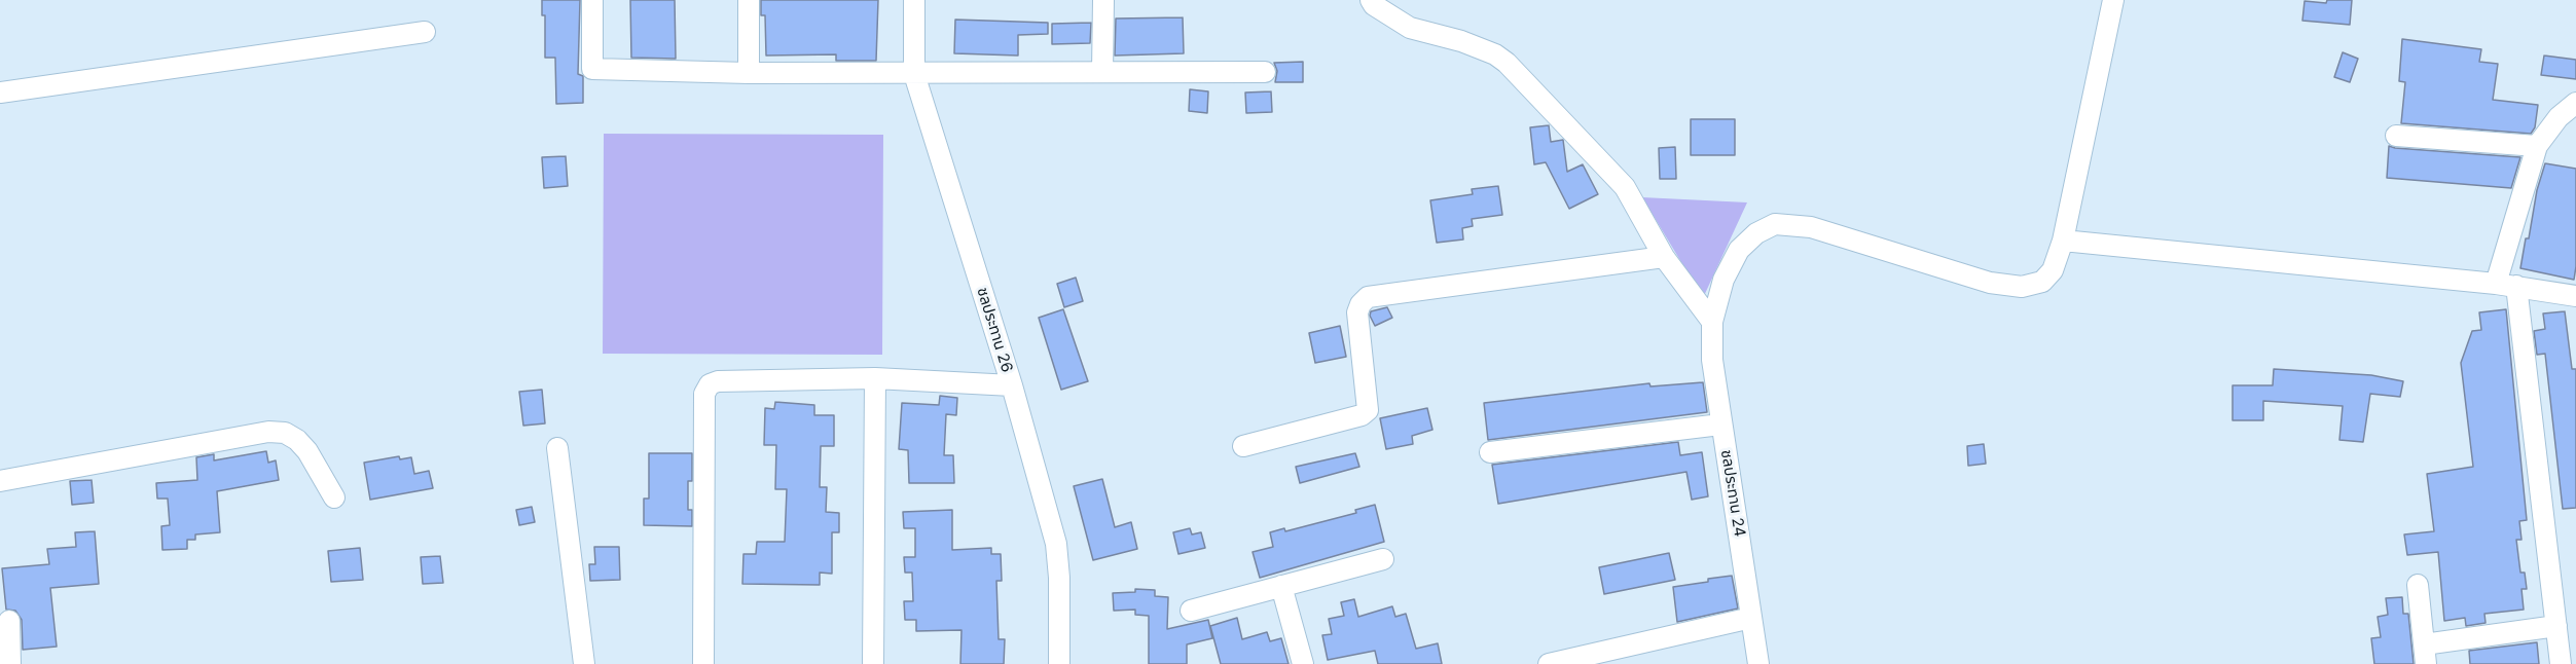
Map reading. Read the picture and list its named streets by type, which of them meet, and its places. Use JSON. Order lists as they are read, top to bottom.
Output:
{
  "streets": {
    "street": ["ชลประทาน 26", "ชลประทาน 24"]
  }
}
